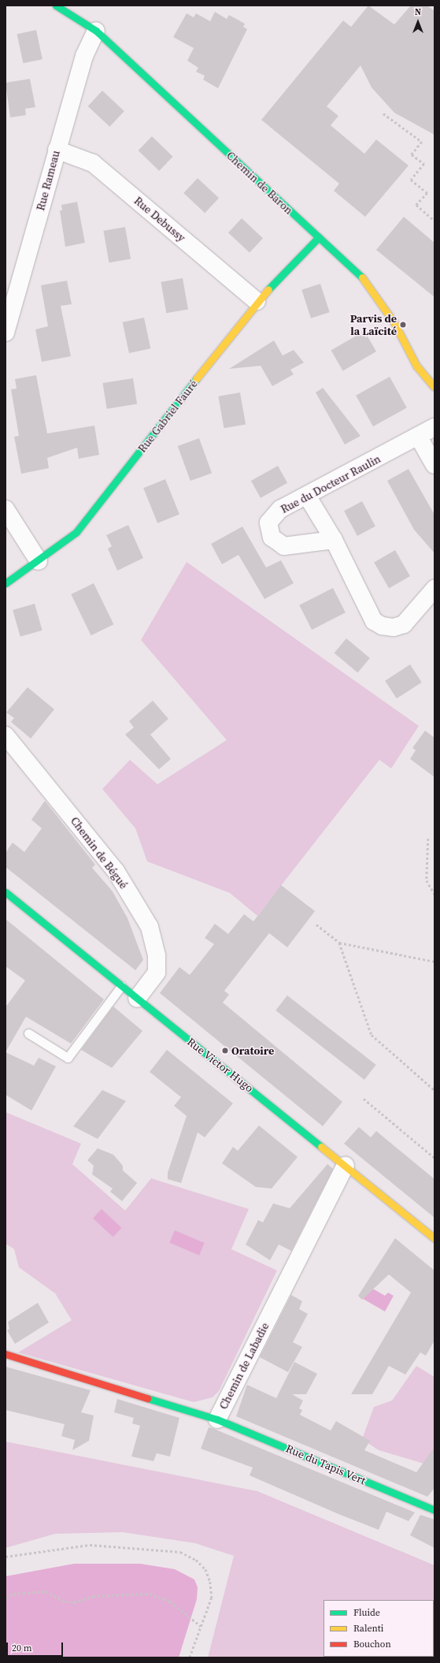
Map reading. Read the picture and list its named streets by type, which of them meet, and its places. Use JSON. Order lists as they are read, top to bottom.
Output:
{
  "streets": {
    "street": [
      "Rue Rameau",
      "Chemin de Baron",
      "Rue Debussy",
      "Rue Gabriel Fauré",
      "Rue du Docteur Raulin",
      "Chemin de Bégué",
      "Rue Victor Hugo",
      "Chemin de Labadie",
      "Rue du Tapis Vert"
    ]
  },
  "crossings": [
    ["Rue Rameau", "Chemin de Baron"],
    ["Rue Rameau", "Rue Debussy"],
    ["Chemin de Baron", "Rue Gabriel Fauré"],
    ["Rue Debussy", "Rue Gabriel Fauré"],
    ["Chemin de Bégué", "Rue Victor Hugo"],
    ["Rue Victor Hugo", "Chemin de Labadie"],
    ["Chemin de Labadie", "Rue du Tapis Vert"]
  ],
  "places": ["Parvis de la Laïcité", "Oratoire"],
  "legend": ["Fluide", "Ralenti", "Bouchon"],
  "scale_bar": "20 m",
  "north": "top"
}
